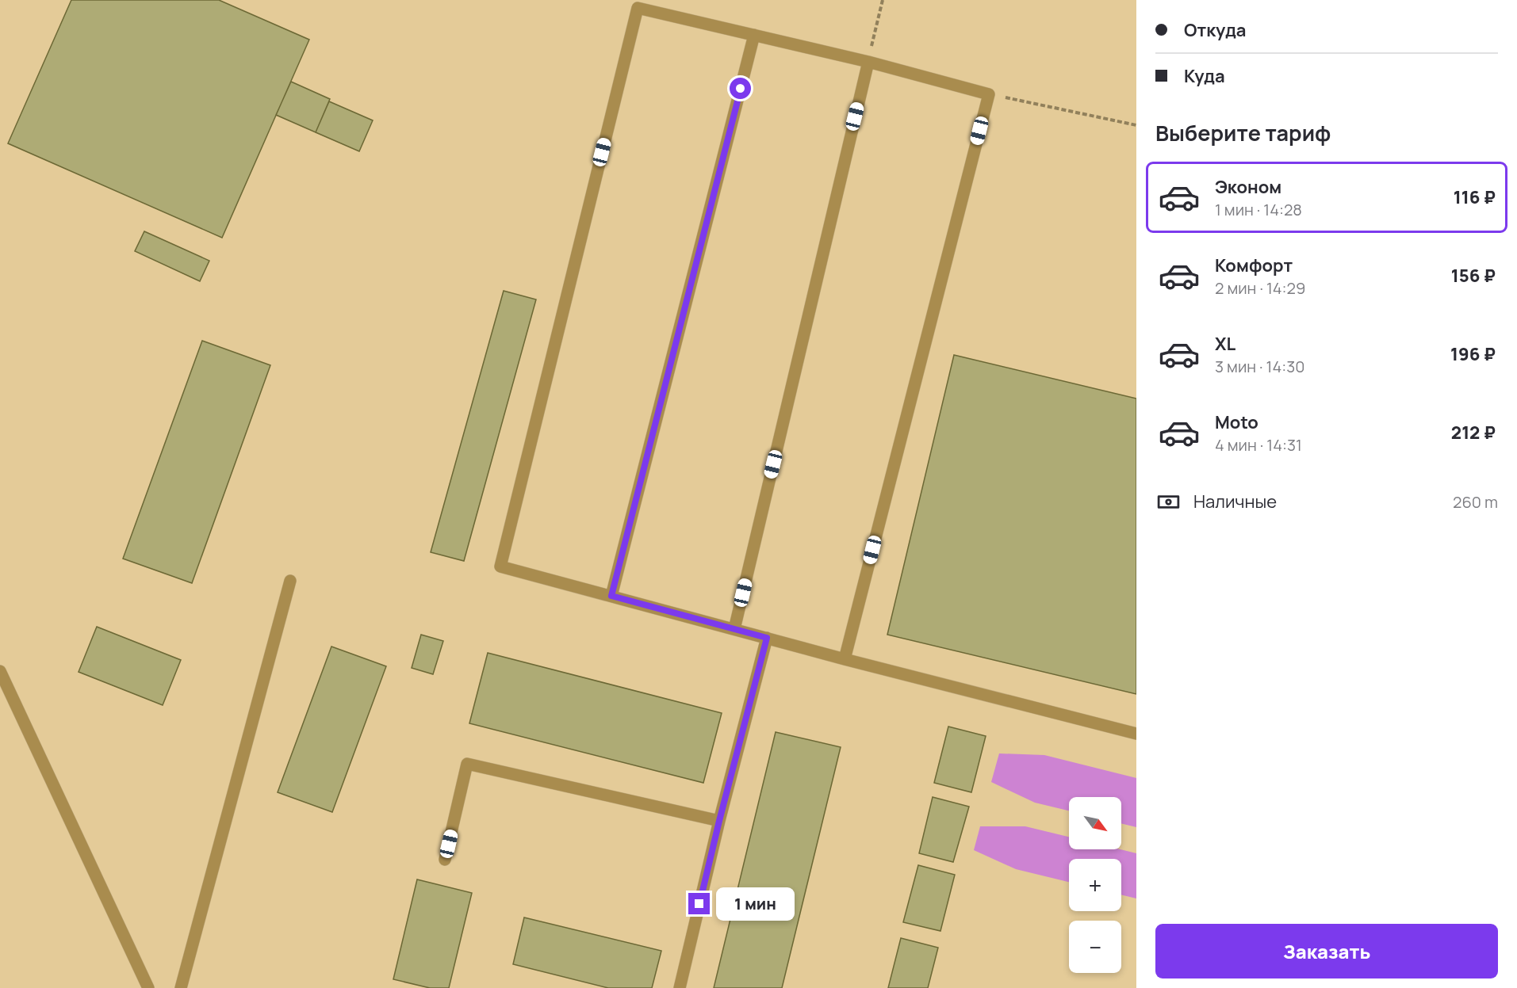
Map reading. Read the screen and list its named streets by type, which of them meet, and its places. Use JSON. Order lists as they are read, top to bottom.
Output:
{
  "north": "bottom right",
  "page": {
    "banner": ["Откуда", "Куда"],
    "heading": "Выберите тариф",
    "list": [
      {
        "name": "Эконом",
        "note": "1 мин · 14:28",
        "value": "116 ₽"
      },
      {
        "name": "Комфорт",
        "note": "2 мин · 14:29",
        "value": "156 ₽"
      },
      {
        "name": "XL",
        "note": "3 мин · 14:30",
        "value": "196 ₽"
      },
      {
        "name": "Moto",
        "note": "4 мин · 14:31",
        "value": "212 ₽"
      }
    ],
    "pay": ["Наличные", "260 m"],
    "map_buttons": ["+", "−"],
    "bubble": "1 мин",
    "buttons": "Заказать"
  }
}
